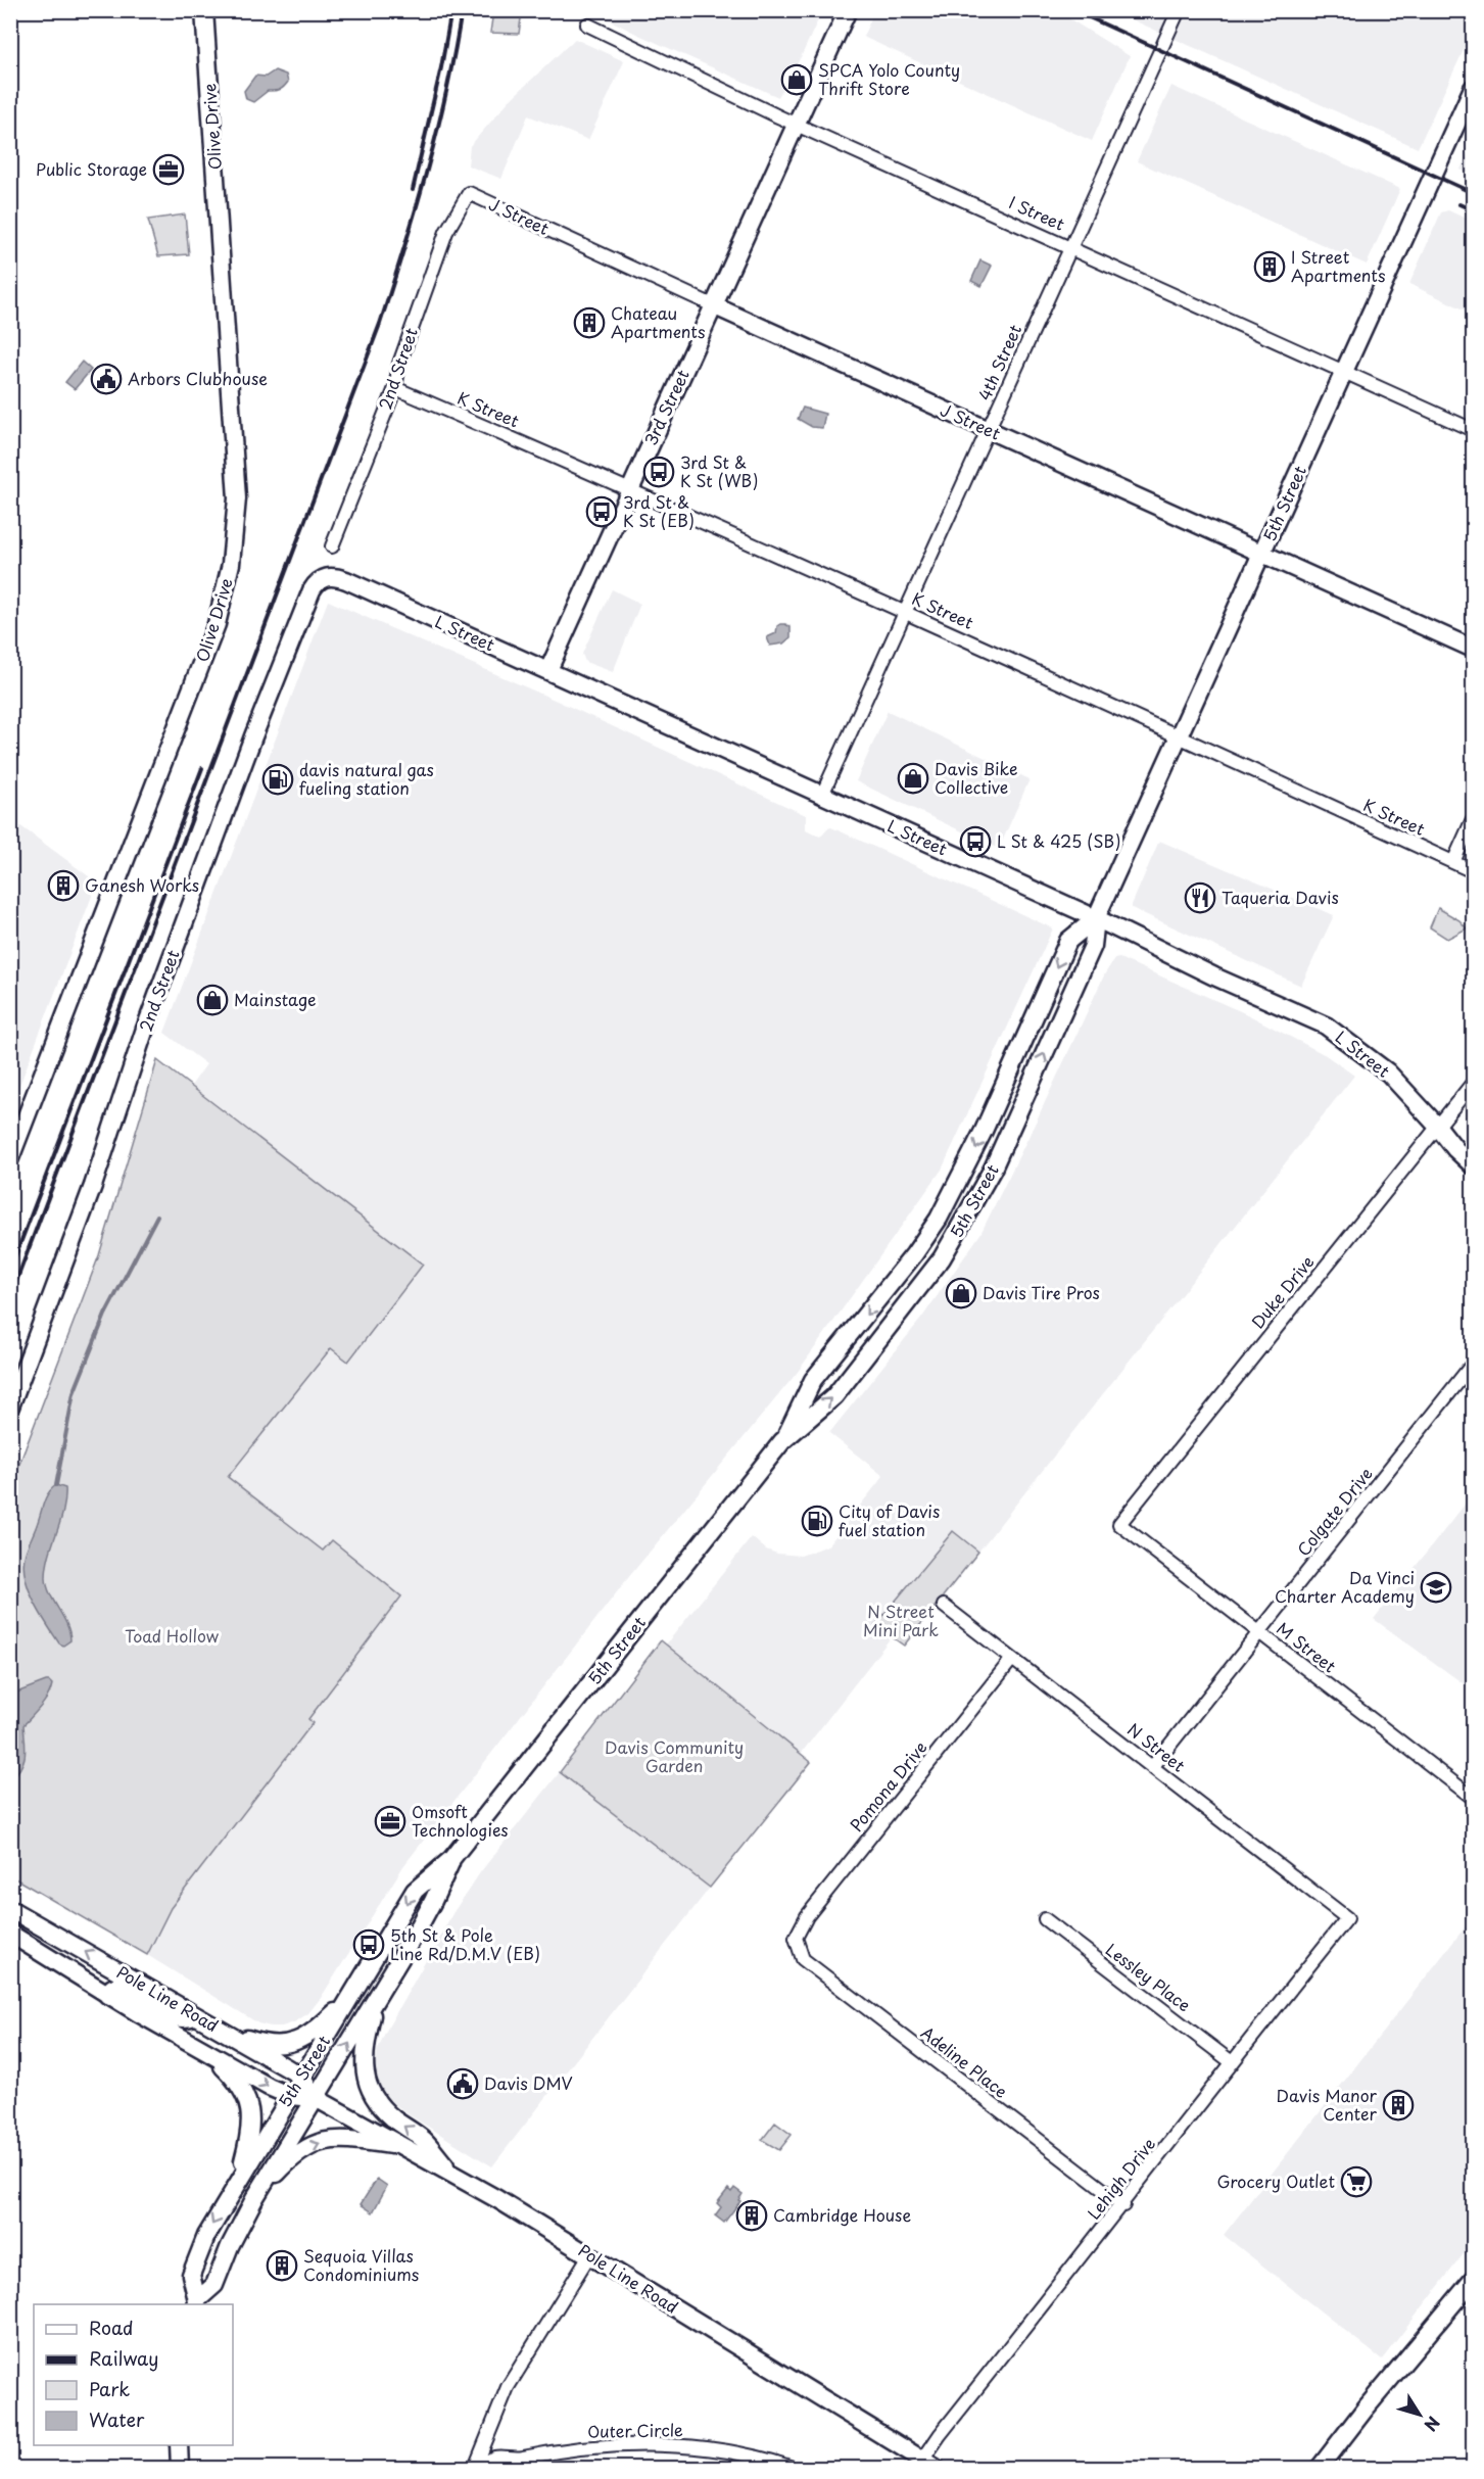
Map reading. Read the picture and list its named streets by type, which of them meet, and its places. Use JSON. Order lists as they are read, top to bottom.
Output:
{
  "streets": {
    "main road": [
      "Olive Drive",
      "J Street",
      "2nd Street",
      "3rd Street",
      "5th Street",
      "L Street",
      "Pole Line Road"
    ],
    "street": [
      "I Street",
      "4th Street",
      "K Street",
      "Duke Drive",
      "Colgate Drive",
      "M Street",
      "N Street",
      "Pomona Drive",
      "Lessley Place",
      "Adeline Place",
      "Lehigh Drive",
      "Outer Circle"
    ]
  },
  "crossings": [
    ["I Street", "4th Street"],
    ["I Street", "3rd Street"],
    ["I Street", "5th Street"],
    ["J Street", "4th Street"],
    ["J Street", "2nd Street"],
    ["J Street", "3rd Street"],
    ["J Street", "5th Street"],
    ["4th Street", "K Street"],
    ["4th Street", "L Street"],
    ["2nd Street", "K Street"],
    ["2nd Street", "L Street"],
    ["3rd Street", "K Street"],
    ["3rd Street", "L Street"],
    ["K Street", "5th Street"],
    ["5th Street", "L Street"],
    ["5th Street", "Pole Line Road"],
    ["L Street", "Duke Drive"],
    ["Duke Drive", "M Street"],
    ["Colgate Drive", "M Street"],
    ["Colgate Drive", "N Street"],
    ["N Street", "Pomona Drive"],
    ["N Street", "Lehigh Drive"],
    ["Pomona Drive", "Adeline Place"],
    ["Lessley Place", "Lehigh Drive"],
    ["Pole Line Road", "Lehigh Drive"],
    ["Adeline Place", "Lehigh Drive"]
  ],
  "parks": ["N Street Mini Park", "Toad Hollow", "Davis Community Garden"],
  "places": {
    "shop": [
      "SPCA Yolo County Thrift Store",
      "Davis Bike Collective",
      "Mainstage",
      "Davis Tire Pros"
    ],
    "office": ["Public Storage", "Omsoft Technologies"],
    "building": [
      "I Street Apartments",
      "Chateau Apartments",
      "Ganesh Works",
      "Davis Manor Center",
      "Cambridge House",
      "Sequoia Villas Condominiums"
    ],
    "public building": ["Arbors Clubhouse", "Davis DMV"],
    "bus stop": [
      "3rd St & K St (WB)",
      "3rd St & K St (EB)",
      "L St & 425 (SB)",
      "5th St & Pole Line Rd/D.M.V (EB)"
    ],
    "fuel station": ["davis natural gas fueling station", "City of Davis fuel station"],
    "restaurant": ["Taqueria Davis"],
    "school or university": ["Da Vinci Charter Academy"],
    "supermarket": ["Grocery Outlet"]
  },
  "legend": [
    "Road",
    "Railway",
    "Park",
    "Water"
  ],
  "north": "bottom right"
}
